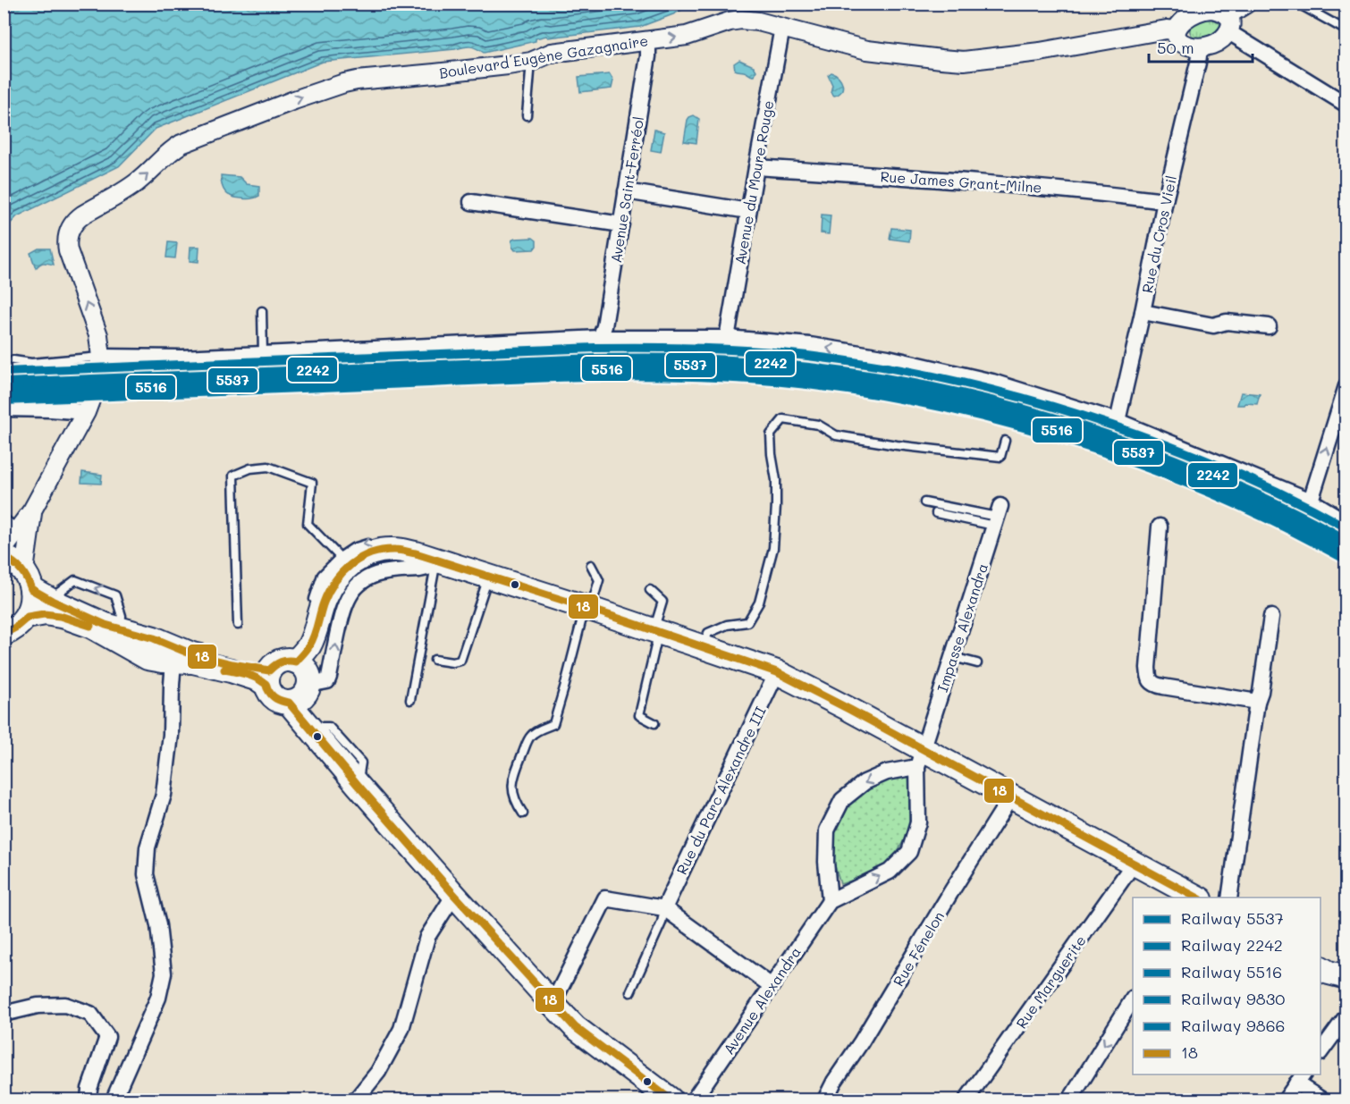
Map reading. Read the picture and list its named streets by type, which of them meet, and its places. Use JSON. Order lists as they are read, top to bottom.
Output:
{
  "streets": {
    "street": [
      "Boulevard Eugène Gazagnaire",
      "Rue James Grant-Milne",
      "Avenue du Moure Rouge",
      "Avenue Saint-Ferréol",
      "Rue du Cros Vieil",
      "Impasse Alexandra",
      "Rue du Parc Alexandre III",
      "Rue Fénelon",
      "Rue Marguerite",
      "Avenue Alexandra"
    ]
  },
  "crossings": [
    ["Boulevard Eugène Gazagnaire", "Avenue du Moure Rouge"],
    ["Boulevard Eugène Gazagnaire", "Avenue Saint-Ferréol"],
    ["Boulevard Eugène Gazagnaire", "Rue du Cros Vieil"],
    ["Rue James Grant-Milne", "Avenue du Moure Rouge"],
    ["Rue James Grant-Milne", "Rue du Cros Vieil"],
    ["Impasse Alexandra", "Avenue Alexandra"]
  ],
  "one_way": ["Boulevard Eugène Gazagnaire", "Avenue Alexandra"],
  "lines": [
    "rail line 9866",
    "rail line 2242",
    "rail line 5537",
    "rail line 5516",
    "rail line 9830",
    "transit line 18"
  ],
  "legend": [
    "Railway 5537",
    "Railway 2242",
    "Railway 5516",
    "Railway 9830",
    "Railway 9866",
    "18"
  ],
  "scale_bar": "50 m"
}
